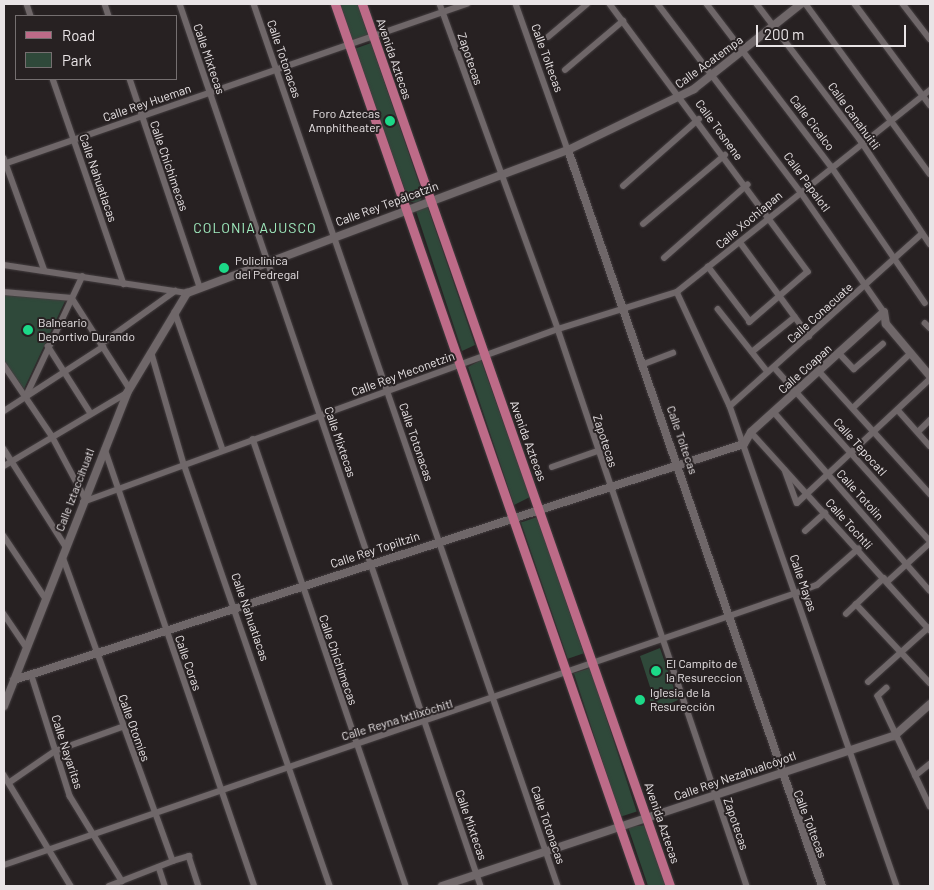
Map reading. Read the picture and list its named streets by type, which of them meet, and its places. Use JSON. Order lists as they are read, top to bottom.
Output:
{
  "streets": {
    "main road": ["Avenida Aztecas"],
    "street": [
      "Calle Toltecas",
      "Calle Mixtecas",
      "Calle Totonacas",
      "Zapotecas",
      "Calle Acatempa",
      "Calle Rey Hueman",
      "Calle Canahuitli",
      "Calle Cicalco",
      "Calle Tosnene",
      "Calle Chichimecas",
      "Calle Nahuatlacas",
      "Calle Papalotl",
      "Calle Rey Tepálcatzin",
      "Calle Xochiapan",
      "Calle Conacuate",
      "Calle Coapan",
      "Calle Rey Meconetzin",
      "Calle Tepocatl",
      "Calle Iztaccíhuatl",
      "Calle Totolin",
      "Calle Tochtli",
      "Calle Rey Topiltzin",
      "Calle Mayas",
      "Calle Coras",
      "Calle Reyna Ixtlixóchitl",
      "Calle Otomíes",
      "Calle Nayaritas",
      "Calle Rey Nezahualcóyotl"
    ]
  },
  "crossings": [
    ["Calle Toltecas", "Calle Acatempa"],
    ["Calle Toltecas", "Calle Rey Tepálcatzin"],
    ["Calle Toltecas", "Calle Rey Meconetzin"],
    ["Calle Toltecas", "Calle Rey Topiltzin"],
    ["Calle Toltecas", "Calle Reyna Ixtlixóchitl"],
    ["Calle Toltecas", "Calle Rey Nezahualcóyotl"],
    ["Calle Mixtecas", "Calle Rey Hueman"],
    ["Calle Mixtecas", "Calle Rey Tepálcatzin"],
    ["Calle Mixtecas", "Calle Rey Meconetzin"],
    ["Calle Mixtecas", "Calle Rey Topiltzin"],
    ["Calle Mixtecas", "Calle Reyna Ixtlixóchitl"],
    ["Calle Mixtecas", "Calle Rey Nezahualcóyotl"],
    ["Calle Totonacas", "Calle Rey Hueman"],
    ["Calle Totonacas", "Calle Rey Tepálcatzin"],
    ["Calle Totonacas", "Calle Rey Meconetzin"],
    ["Calle Totonacas", "Calle Rey Topiltzin"],
    ["Calle Totonacas", "Calle Reyna Ixtlixóchitl"],
    ["Calle Totonacas", "Calle Rey Nezahualcóyotl"],
    ["Avenida Aztecas", "Calle Rey Hueman"],
    ["Avenida Aztecas", "Calle Rey Tepálcatzin"],
    ["Avenida Aztecas", "Calle Rey Meconetzin"],
    ["Avenida Aztecas", "Calle Rey Topiltzin"],
    ["Avenida Aztecas", "Calle Reyna Ixtlixóchitl"],
    ["Avenida Aztecas", "Calle Rey Nezahualcóyotl"],
    ["Zapotecas", "Calle Rey Hueman"],
    ["Zapotecas", "Calle Rey Tepálcatzin"],
    ["Zapotecas", "Calle Rey Meconetzin"],
    ["Zapotecas", "Calle Rey Topiltzin"],
    ["Zapotecas", "Calle Reyna Ixtlixóchitl"],
    ["Zapotecas", "Calle Rey Nezahualcóyotl"],
    ["Calle Acatempa", "Calle Canahuitli"],
    ["Calle Acatempa", "Calle Cicalco"],
    ["Calle Acatempa", "Calle Tosnene"],
    ["Calle Acatempa", "Calle Papalotl"],
    ["Calle Acatempa", "Calle Rey Tepálcatzin"],
    ["Calle Rey Hueman", "Calle Chichimecas"],
    ["Calle Rey Hueman", "Calle Nahuatlacas"],
    ["Calle Canahuitli", "Calle Xochiapan"],
    ["Calle Canahuitli", "Calle Conacuate"],
    ["Calle Cicalco", "Calle Xochiapan"],
    ["Calle Cicalco", "Calle Conacuate"],
    ["Calle Tosnene", "Calle Xochiapan"],
    ["Calle Chichimecas", "Calle Rey Tepálcatzin"],
    ["Calle Chichimecas", "Calle Rey Meconetzin"],
    ["Calle Chichimecas", "Calle Rey Topiltzin"],
    ["Calle Chichimecas", "Calle Reyna Ixtlixóchitl"],
    ["Calle Nahuatlacas", "Calle Rey Meconetzin"],
    ["Calle Nahuatlacas", "Calle Iztaccíhuatl"],
    ["Calle Nahuatlacas", "Calle Rey Topiltzin"],
    ["Calle Nahuatlacas", "Calle Reyna Ixtlixóchitl"],
    ["Calle Papalotl", "Calle Xochiapan"],
    ["Calle Papalotl", "Calle Conacuate"],
    ["Calle Papalotl", "Calle Coapan"],
    ["Calle Rey Tepálcatzin", "Calle Iztaccíhuatl"],
    ["Calle Xochiapan", "Calle Rey Meconetzin"],
    ["Calle Xochiapan", "Calle Mayas"],
    ["Calle Conacuate", "Calle Tepocatl"],
    ["Calle Conacuate", "Calle Mayas"],
    ["Calle Coapan", "Calle Tepocatl"],
    ["Calle Coapan", "Calle Totolin"],
    ["Calle Coapan", "Calle Tochtli"],
    ["Calle Coapan", "Calle Rey Topiltzin"],
    ["Calle Coapan", "Calle Mayas"],
    ["Calle Rey Meconetzin", "Calle Iztaccíhuatl"],
    ["Calle Rey Meconetzin", "Calle Mayas"],
    ["Calle Rey Meconetzin", "Calle Coras"],
    ["Calle Iztaccíhuatl", "Calle Rey Topiltzin"],
    ["Calle Iztaccíhuatl", "Calle Coras"],
    ["Calle Iztaccíhuatl", "Calle Otomíes"],
    ["Calle Tochtli", "Calle Reyna Ixtlixóchitl"],
    ["Calle Rey Topiltzin", "Calle Mayas"],
    ["Calle Rey Topiltzin", "Calle Coras"],
    ["Calle Rey Topiltzin", "Calle Otomíes"],
    ["Calle Rey Topiltzin", "Calle Nayaritas"],
    ["Calle Mayas", "Calle Reyna Ixtlixóchitl"],
    ["Calle Mayas", "Calle Rey Nezahualcóyotl"],
    ["Calle Coras", "Calle Reyna Ixtlixóchitl"],
    ["Calle Reyna Ixtlixóchitl", "Calle Otomíes"],
    ["Calle Reyna Ixtlixóchitl", "Calle Nayaritas"]
  ],
  "districts": ["COLONIA AJUSCO"],
  "places": [
    "Foro Aztecas Amphitheater",
    "Policlínica del Pedregal",
    "Balneario Deportivo Durando",
    "El Campito de la Resureccion",
    "Iglesia de la Resurección"
  ],
  "legend": ["Road", "Park"],
  "scale_bar": "200 m"
}
